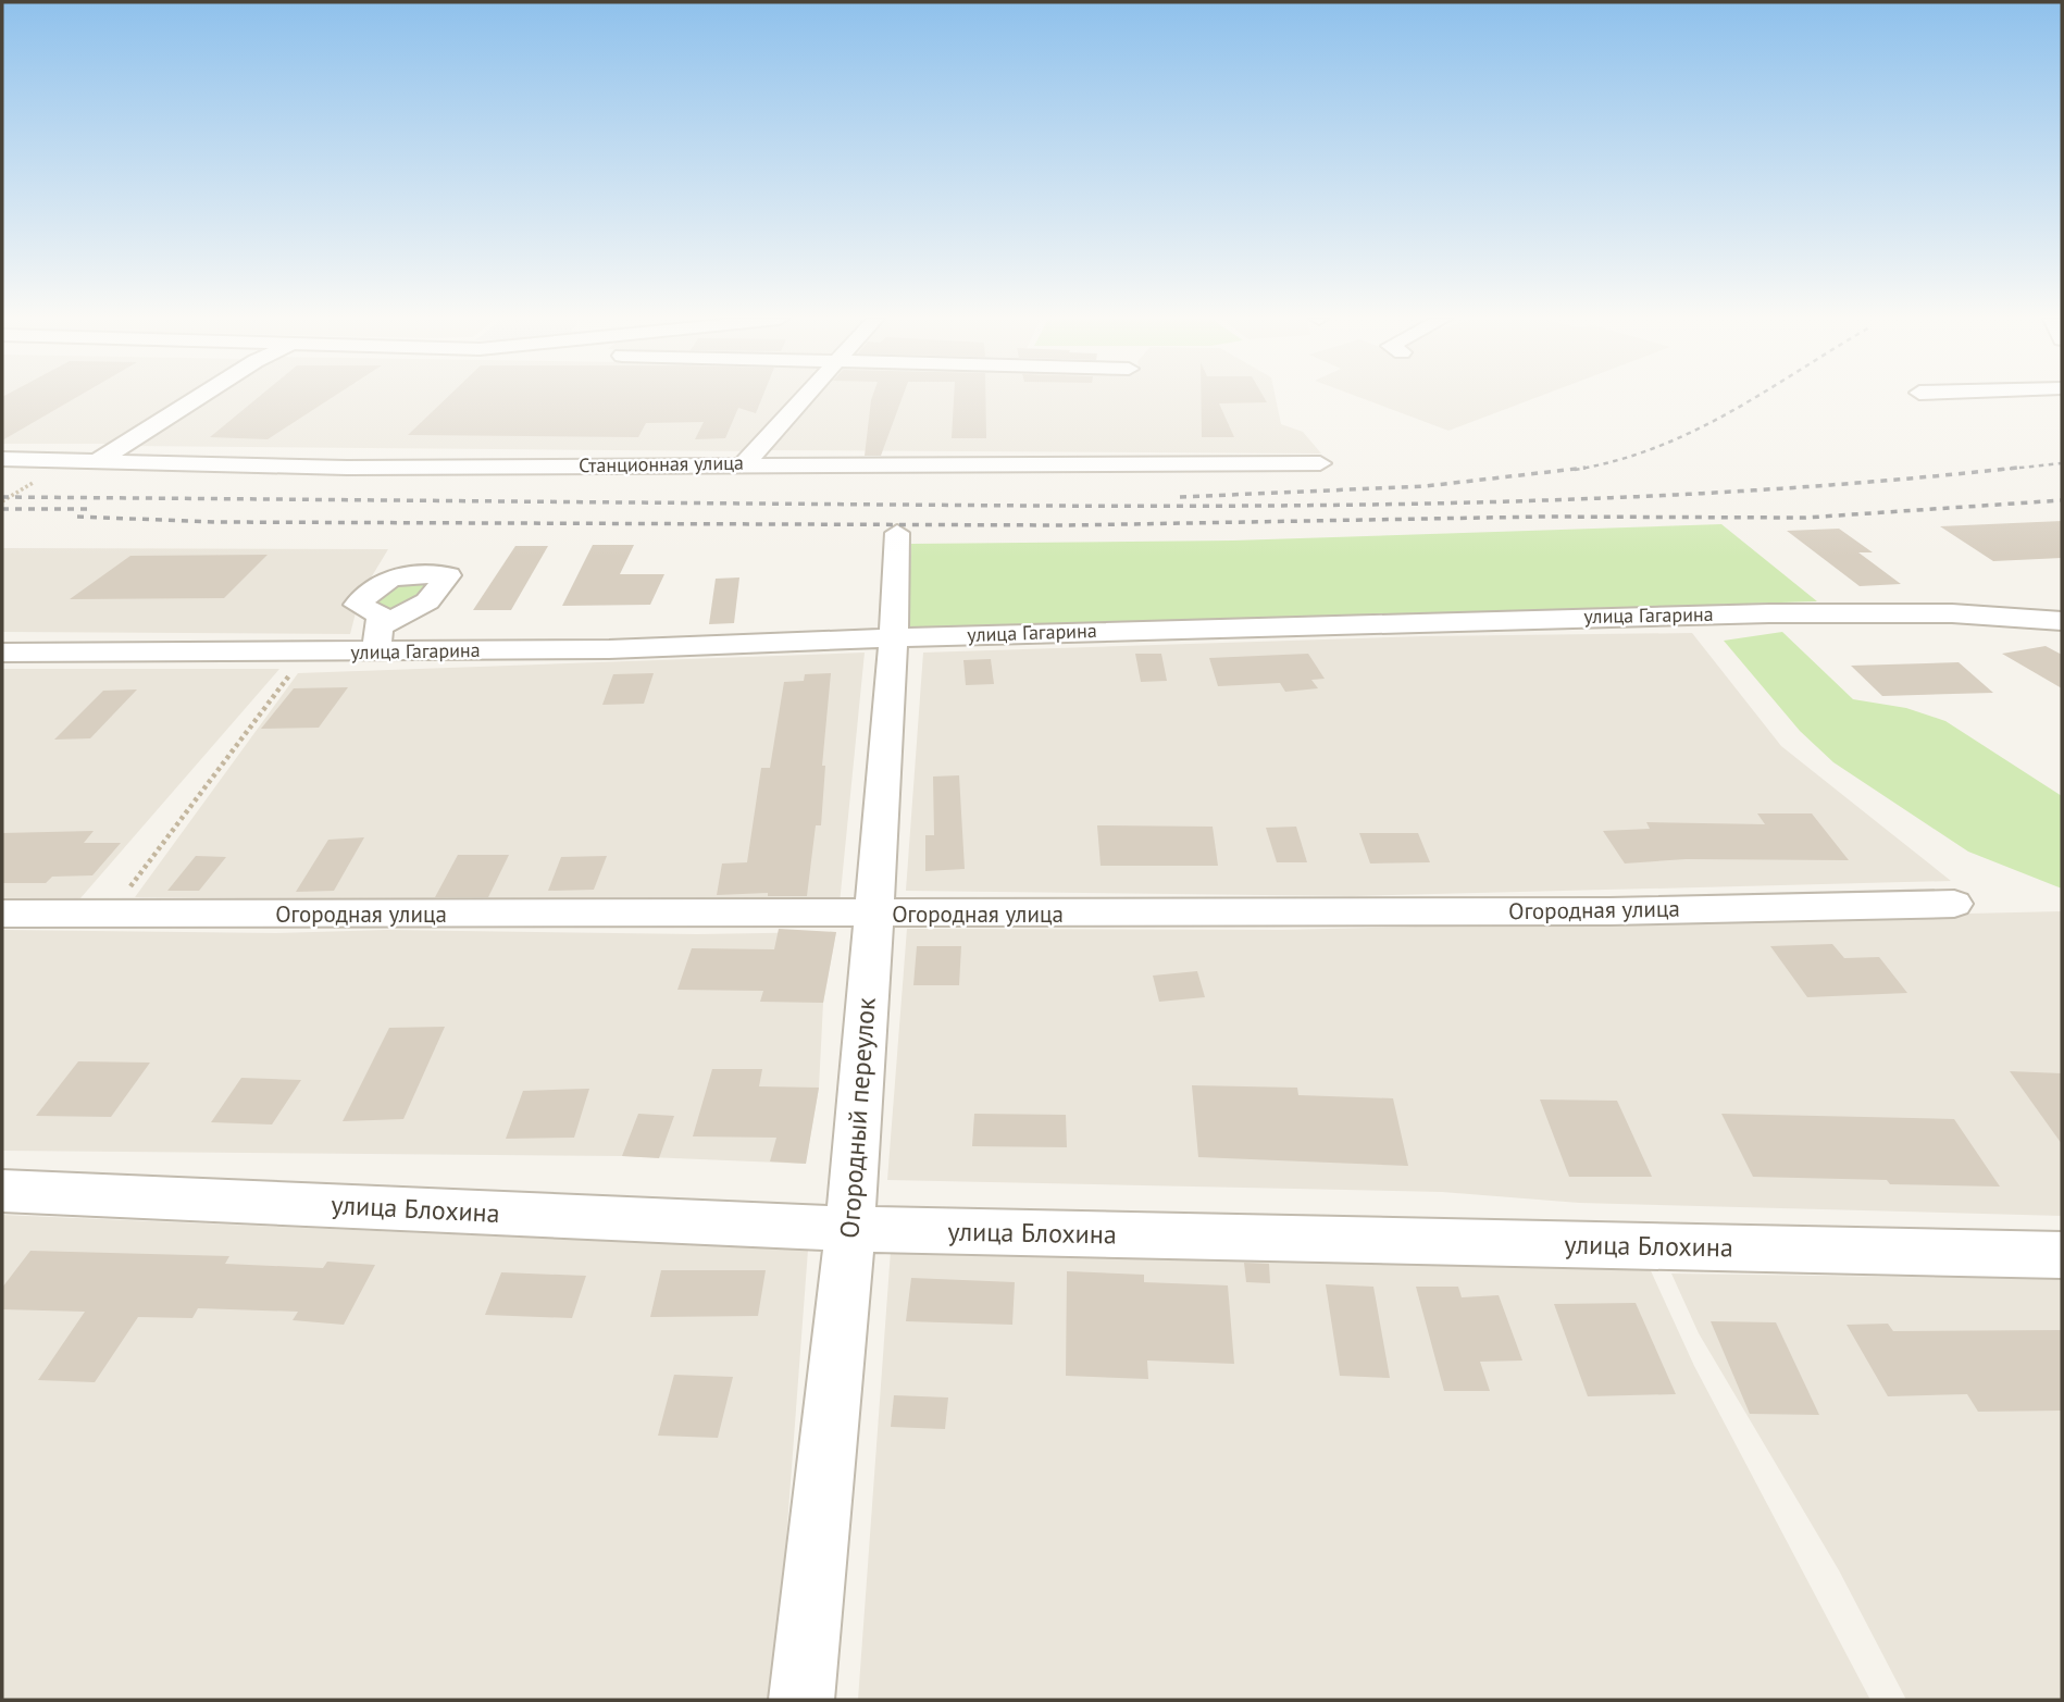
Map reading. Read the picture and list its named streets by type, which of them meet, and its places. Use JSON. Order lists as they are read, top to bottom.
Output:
{
  "streets": {
    "street": [
      "Станционная улица",
      "улица Гагарина",
      "Огородная улица",
      "Огородный переулок",
      "улица Блохина"
    ]
  },
  "crossings": [
    ["улица Гагарина", "Огородный переулок"],
    ["Огородная улица", "Огородный переулок"],
    ["Огородный переулок", "улица Блохина"]
  ]
}
